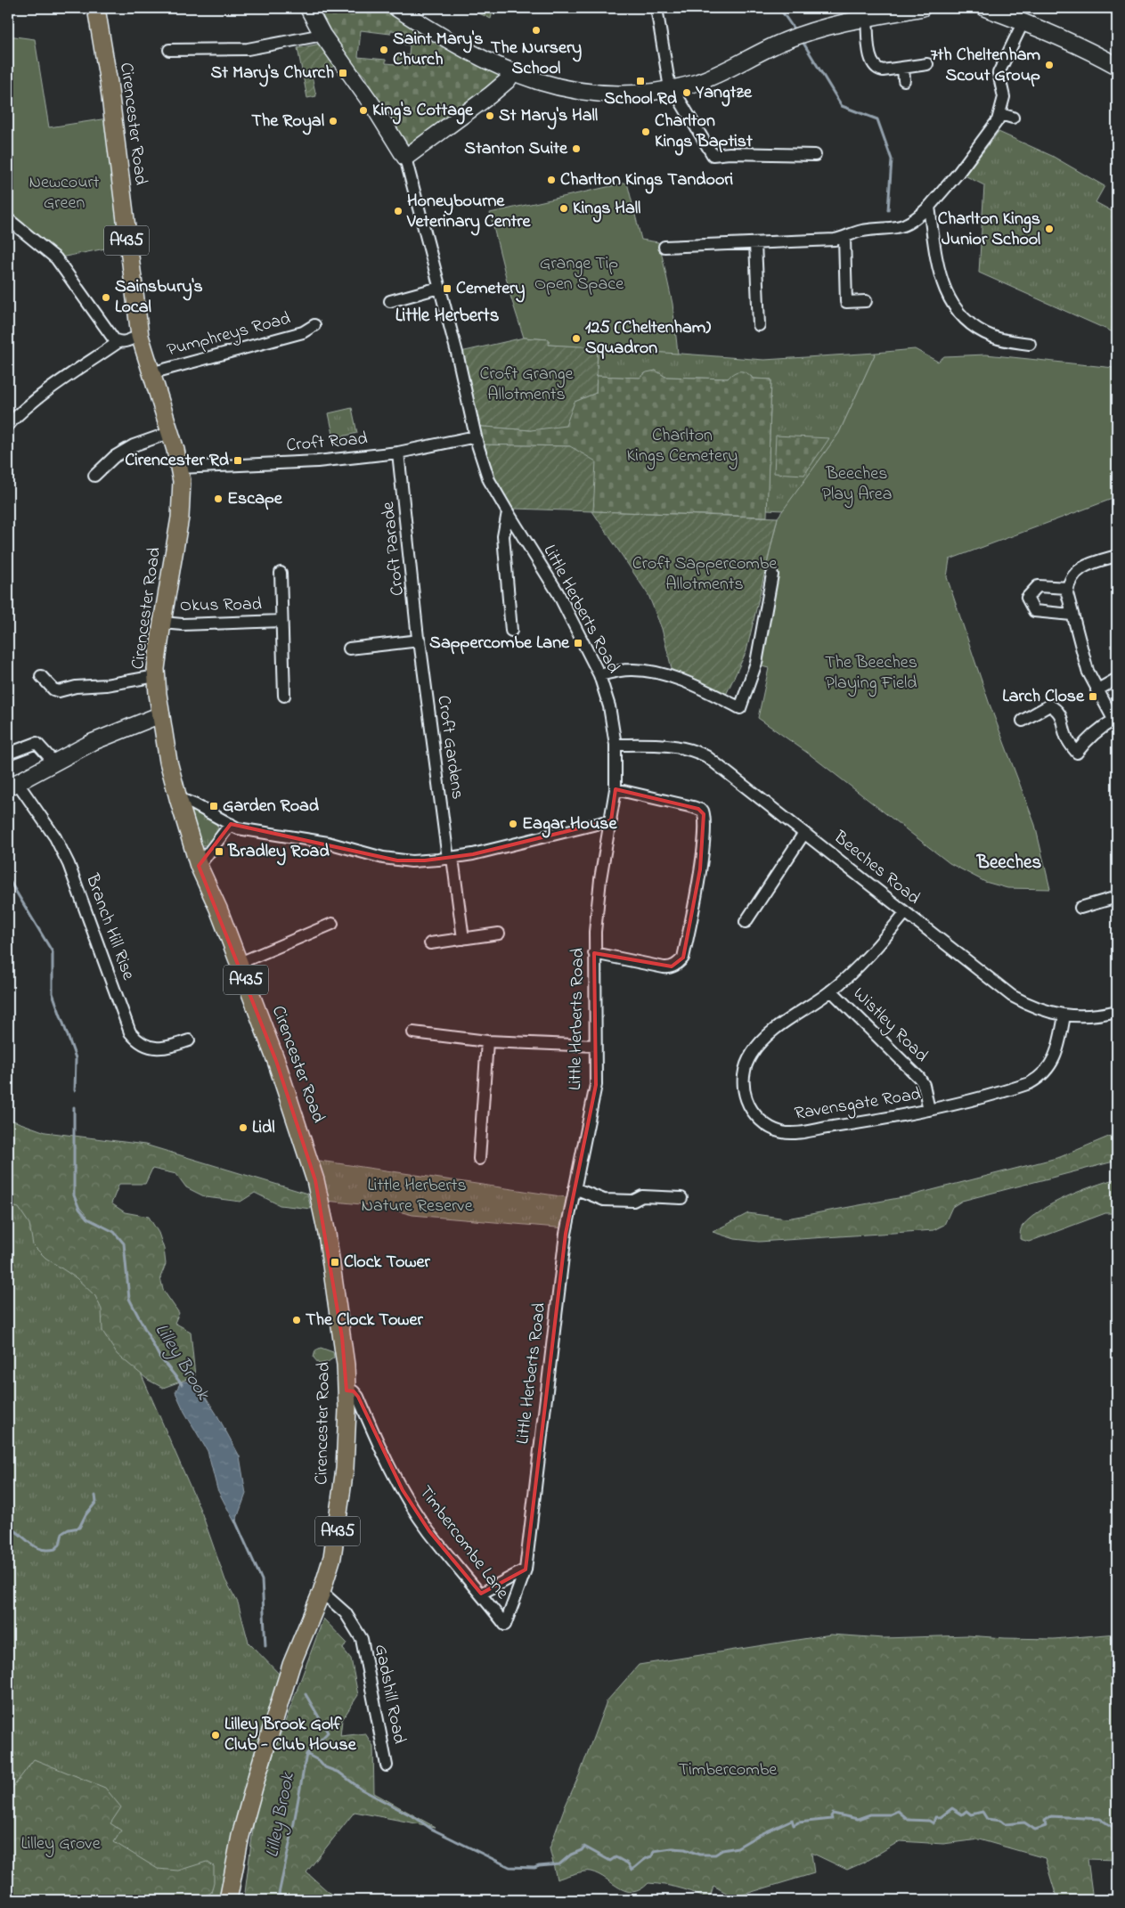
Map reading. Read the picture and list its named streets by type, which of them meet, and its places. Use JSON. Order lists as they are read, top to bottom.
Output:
{
  "streets": {
    "main road": ["Cirencester Road", "A435"],
    "street": [
      "Pumphreys Road",
      "Croft Road",
      "Okus Road",
      "Little Herberts Road",
      "Croft Gardens",
      "Beeches Road",
      "Branch Hill Rise",
      "Wistley Road",
      "Ravensgate Road",
      "Timbercombe Lane",
      "Gadshill Road"
    ]
  },
  "crossings": [
    ["Cirencester Road", "Pumphreys Road"],
    ["Cirencester Road", "Croft Road"],
    ["Cirencester Road", "Okus Road"],
    ["Cirencester Road", "Timbercombe Lane"],
    ["Cirencester Road", "Gadshill Road"],
    ["Croft Road", "Little Herberts Road"],
    ["Croft Road", "Croft Gardens"],
    ["Little Herberts Road", "Beeches Road"],
    ["Little Herberts Road", "Timbercombe Lane"],
    ["Beeches Road", "Ravensgate Road"],
    ["Wistley Road", "Ravensgate Road"]
  ],
  "districts": ["Little Herberts", "Beeches"],
  "water": ["Lilley Brook"],
  "parks": [
    "Newcourt Green",
    "Grange Tip Open Space",
    "Croft Grange Allotments",
    "Charlton Kings Cemetery",
    "Beeches Play Area",
    "Croft Sappercombe Allotments",
    "The Beeches Playing Field",
    "Little Herberts Nature Reserve",
    "Timbercombe",
    "Lilley Grove"
  ],
  "places": {
    "other": [
      "The Nursery School",
      "Saint Mary's Church",
      "7th Cheltenham Scout Group",
      "Yangtze",
      "King's Cottage",
      "St Mary's Hall",
      "The Royal",
      "Charlton Kings Baptist",
      "Stanton Suite",
      "Charlton Kings Tandoori",
      "Kings Hall",
      "Honeybourne Veterinary Centre",
      "Charlton Kings Junior School",
      "Sainsbury's Local",
      "125 (Cheltenham) Squadron",
      "Escape",
      "Eagar House",
      "Lidl",
      "The Clock Tower",
      "Lilley Brook Golf Club - Club House"
    ],
    "transit": [
      "St Mary's Church",
      "School Rd",
      "Cemetery",
      "Cirencester Rd",
      "Sappercombe Lane",
      "Larch Close",
      "Garden Road",
      "Bradley Road",
      "Clock Tower"
    ]
  }
}
